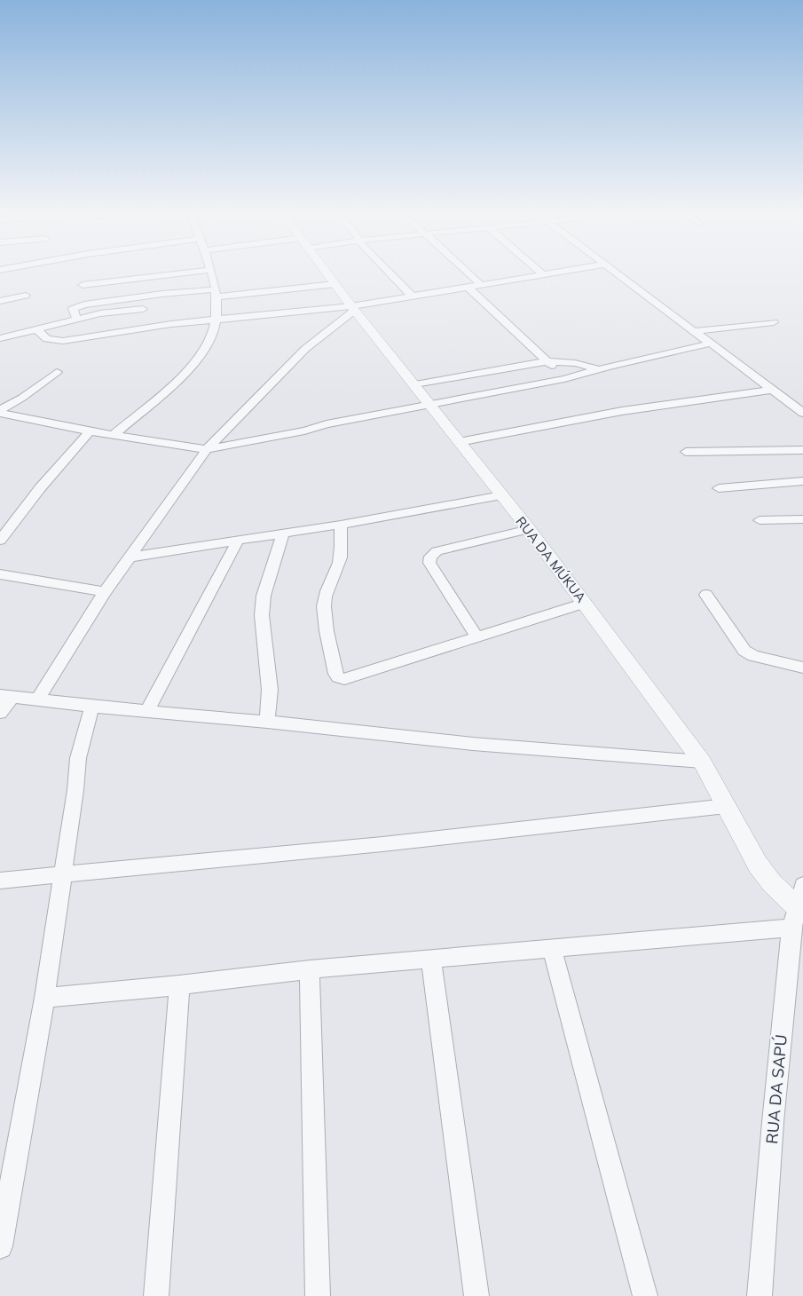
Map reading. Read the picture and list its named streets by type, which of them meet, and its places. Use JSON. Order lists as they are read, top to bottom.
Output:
{
  "streets": {
    "street": ["RUA DA MÚKUA", "RUA DA SAPÚ"]
  },
  "crossings": [
    ["RUA DA MÚKUA", "RUA DA SAPÚ"]
  ]
}
